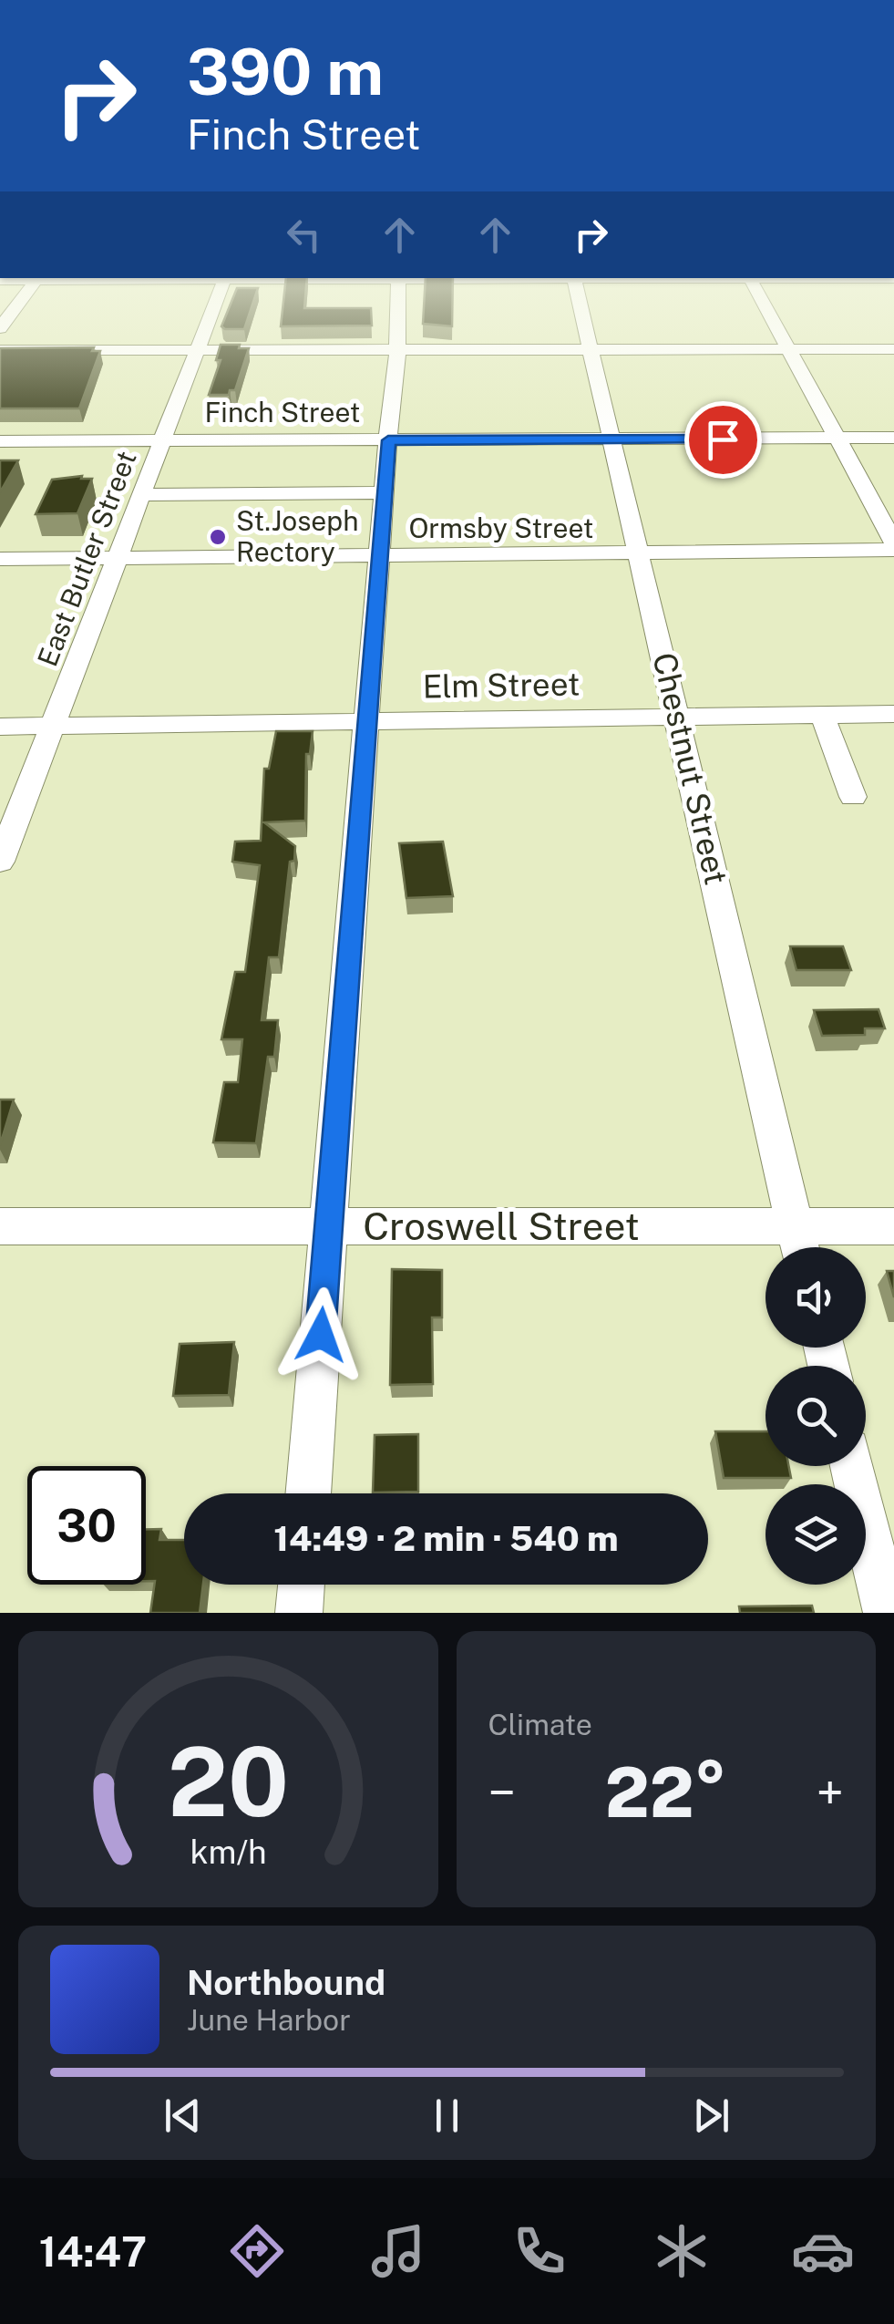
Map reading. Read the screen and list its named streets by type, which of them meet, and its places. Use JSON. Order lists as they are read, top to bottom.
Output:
{
  "streets": {
    "street": [
      "Finch Street",
      "Ormsby Street",
      "East Butler Street",
      "Elm Street",
      "Chestnut Street",
      "Croswell Street"
    ]
  },
  "crossings": [
    ["Finch Street", "East Butler Street"],
    ["Finch Street", "Chestnut Street"],
    ["Ormsby Street", "East Butler Street"],
    ["Ormsby Street", "Chestnut Street"],
    ["East Butler Street", "Elm Street"],
    ["Elm Street", "Chestnut Street"],
    ["Chestnut Street", "Croswell Street"]
  ],
  "places": ["St.Joseph Rectory"],
  "page": {
    "turn": ["390 m", "Finch Street"],
    "limit": "30",
    "trip": "14:49 · 2 min · 540 m",
    "tile": "Climate",
    "heat": ["−", "22°", "+"],
    "song": ["Northbound", "June Harbor"],
    "tabs": "14:47",
    "gauge": ["20", "km/h"]
  }
}
